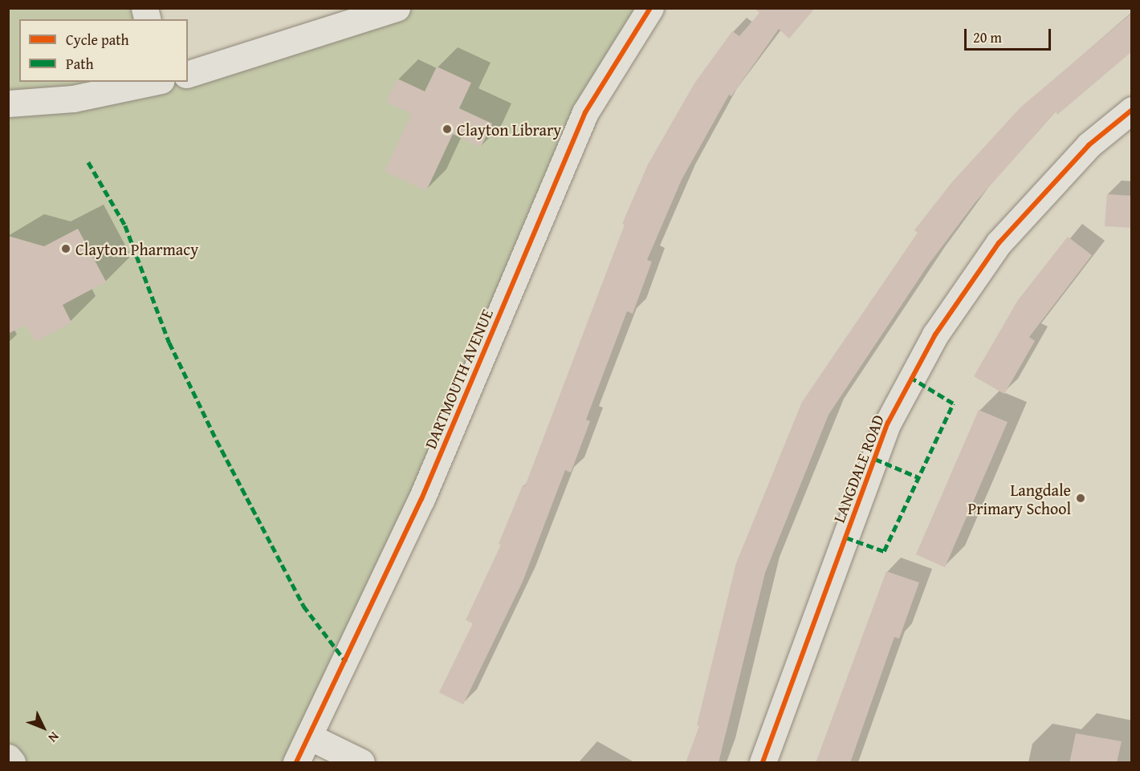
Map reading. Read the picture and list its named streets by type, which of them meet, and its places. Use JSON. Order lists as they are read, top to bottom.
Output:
{
  "streets": {
    "street": ["DARTMOUTH AVENUE", "LANGDALE ROAD"]
  },
  "places": ["Clayton Library", "Clayton Pharmacy", "Langdale Primary School"],
  "legend": ["Cycle path", "Path"],
  "scale_bar": "20 m",
  "north": "bottom right"
}
